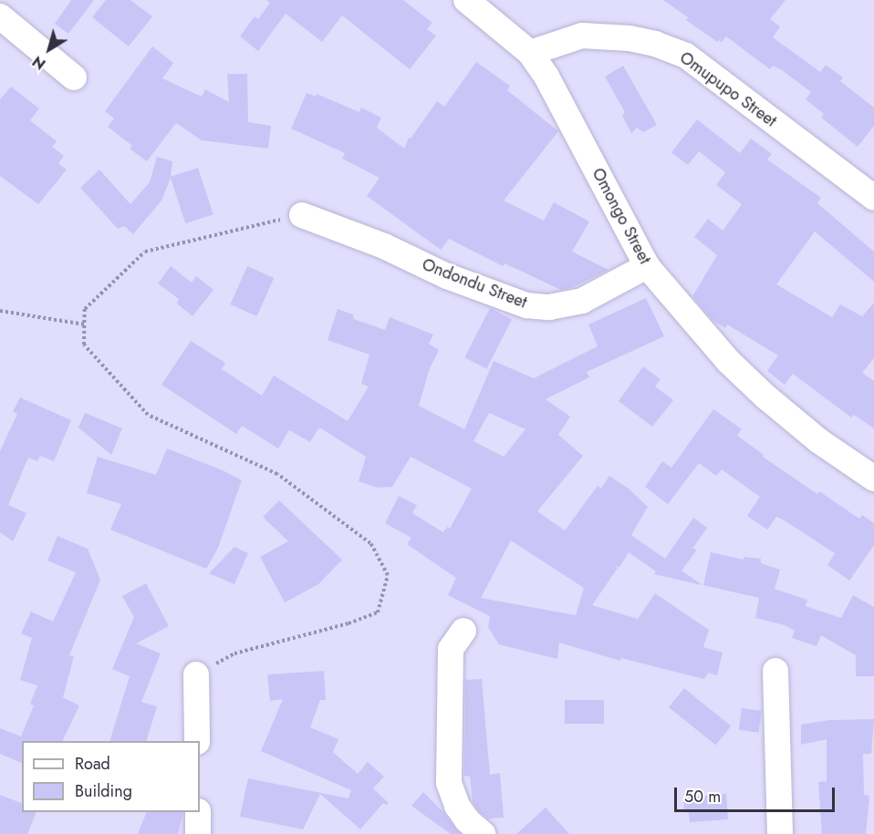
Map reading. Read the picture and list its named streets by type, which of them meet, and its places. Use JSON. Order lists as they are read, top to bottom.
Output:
{
  "streets": {
    "street": ["Omupupo Street", "Omongo Street", "Ondondu Street"]
  },
  "crossings": [
    ["Omupupo Street", "Omongo Street"],
    ["Omongo Street", "Ondondu Street"]
  ],
  "legend": ["Road", "Building"],
  "scale_bar": "50 m",
  "north": "bottom left"
}
